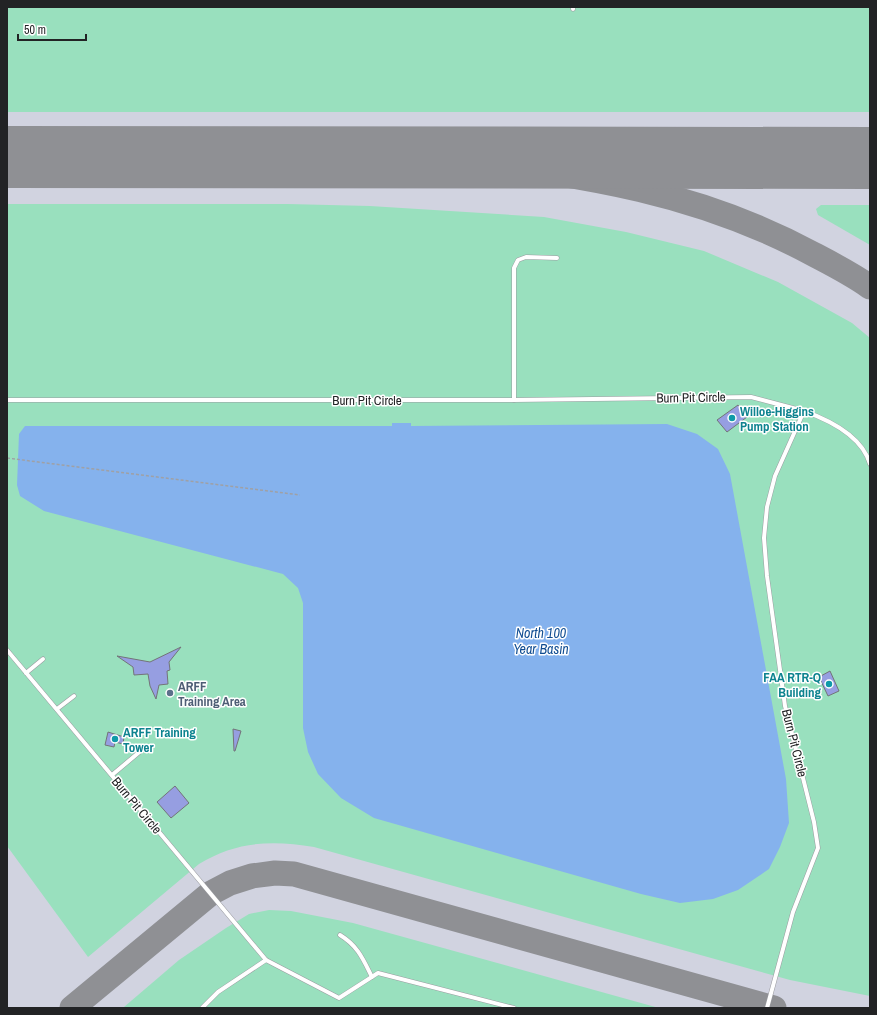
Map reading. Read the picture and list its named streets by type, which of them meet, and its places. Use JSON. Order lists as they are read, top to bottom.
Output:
{
  "streets": {
    "lane": ["Burn Pit Circle"]
  },
  "water": ["North 100 Year Basin"],
  "places": [
    "Willoe-Higgins Pump Station",
    "FAA RTR-Q Building",
    "ARFF Training Area",
    "ARFF Training Tower"
  ],
  "scale_bar": "50 m"
}
